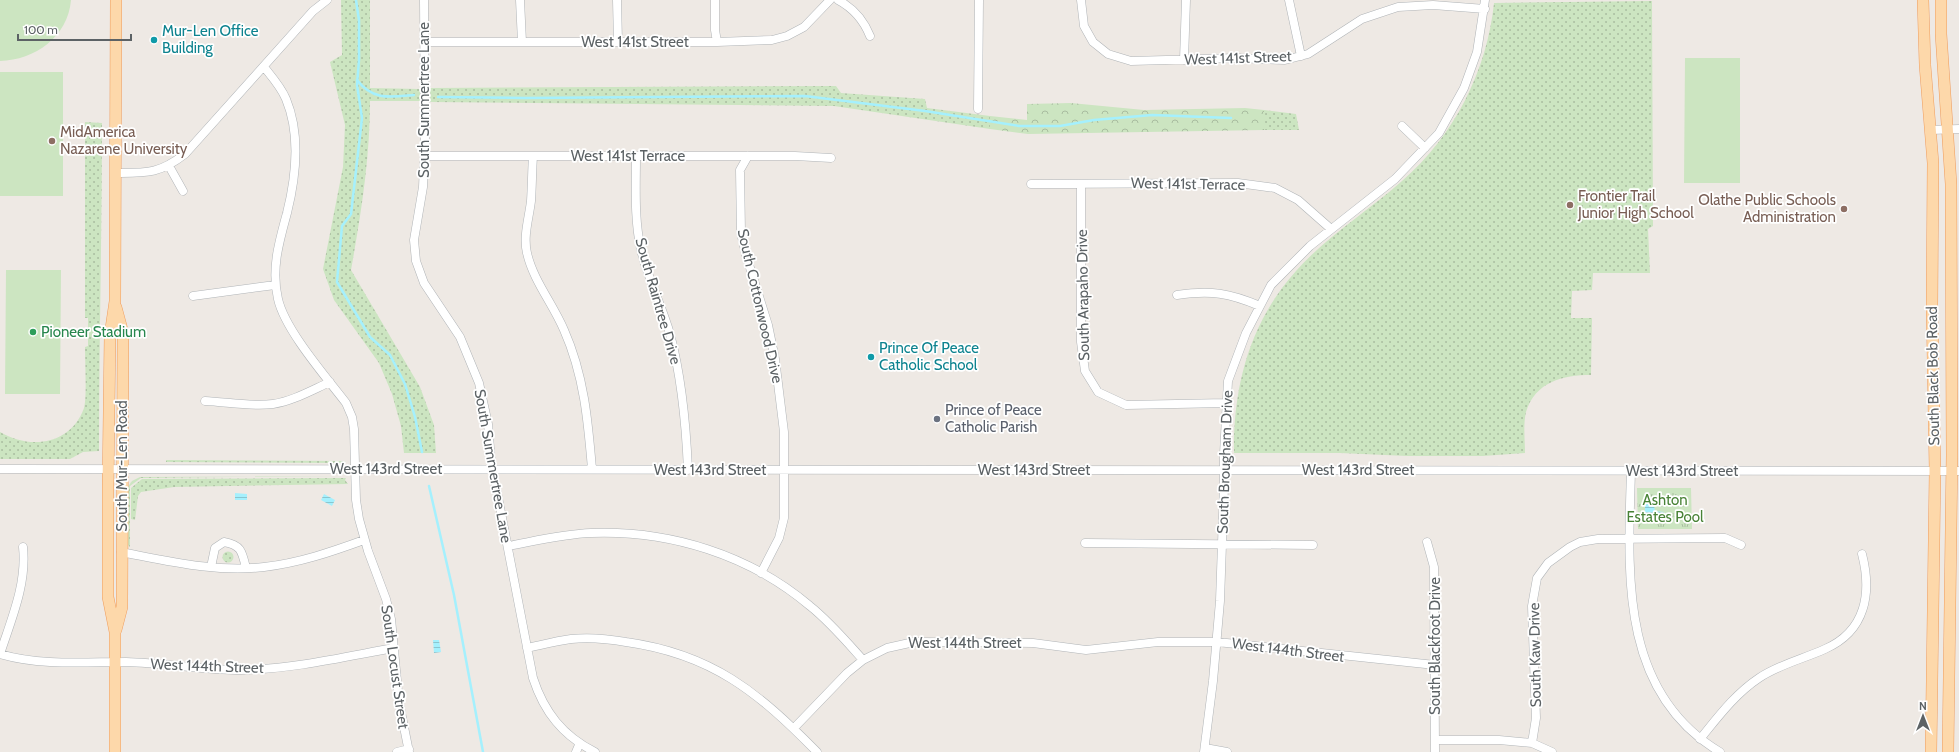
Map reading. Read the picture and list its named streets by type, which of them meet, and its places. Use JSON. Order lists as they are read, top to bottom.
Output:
{
  "streets": {
    "main road": ["South Black Bob Road", "South Mur-Len Road"],
    "street": [
      "West 141st Street",
      "South Summertree Lane",
      "West 141st Terrace",
      "South Arapaho Drive",
      "South Raintree Drive",
      "South Cottonwood Drive",
      "South Brougham Drive",
      "West 143rd Street",
      "West 144th Street",
      "South Blackfoot Drive",
      "South Kaw Drive",
      "South Locust Street"
    ]
  },
  "crossings": [
    ["West 141st Street", "South Summertree Lane"],
    ["West 141st Street", "South Brougham Drive"],
    ["South Summertree Lane", "West 141st Terrace"],
    ["South Summertree Lane", "West 143rd Street"],
    ["West 141st Terrace", "South Arapaho Drive"],
    ["West 141st Terrace", "South Raintree Drive"],
    ["West 141st Terrace", "South Cottonwood Drive"],
    ["West 141st Terrace", "South Brougham Drive"],
    ["South Arapaho Drive", "South Brougham Drive"],
    ["South Raintree Drive", "West 143rd Street"],
    ["South Cottonwood Drive", "West 143rd Street"],
    ["South Black Bob Road", "West 143rd Street"],
    ["South Brougham Drive", "West 143rd Street"],
    ["South Brougham Drive", "West 144th Street"],
    ["South Mur-Len Road", "West 143rd Street"],
    ["South Mur-Len Road", "West 144th Street"],
    ["West 143rd Street", "South Locust Street"],
    ["West 144th Street", "South Blackfoot Drive"],
    ["West 144th Street", "South Locust Street"]
  ],
  "parks": ["Ashton Estates Pool"],
  "places": [
    "Mur-Len Office Building",
    "MidAmerica Nazarene University",
    "Frontier Trail Junior High School",
    "Olathe Public Schools Administration",
    "Pioneer Stadium",
    "Prince Of Peace Catholic School",
    "Prince of Peace Catholic Parish"
  ],
  "scale_bar": "100 m",
  "north": "top"
}
